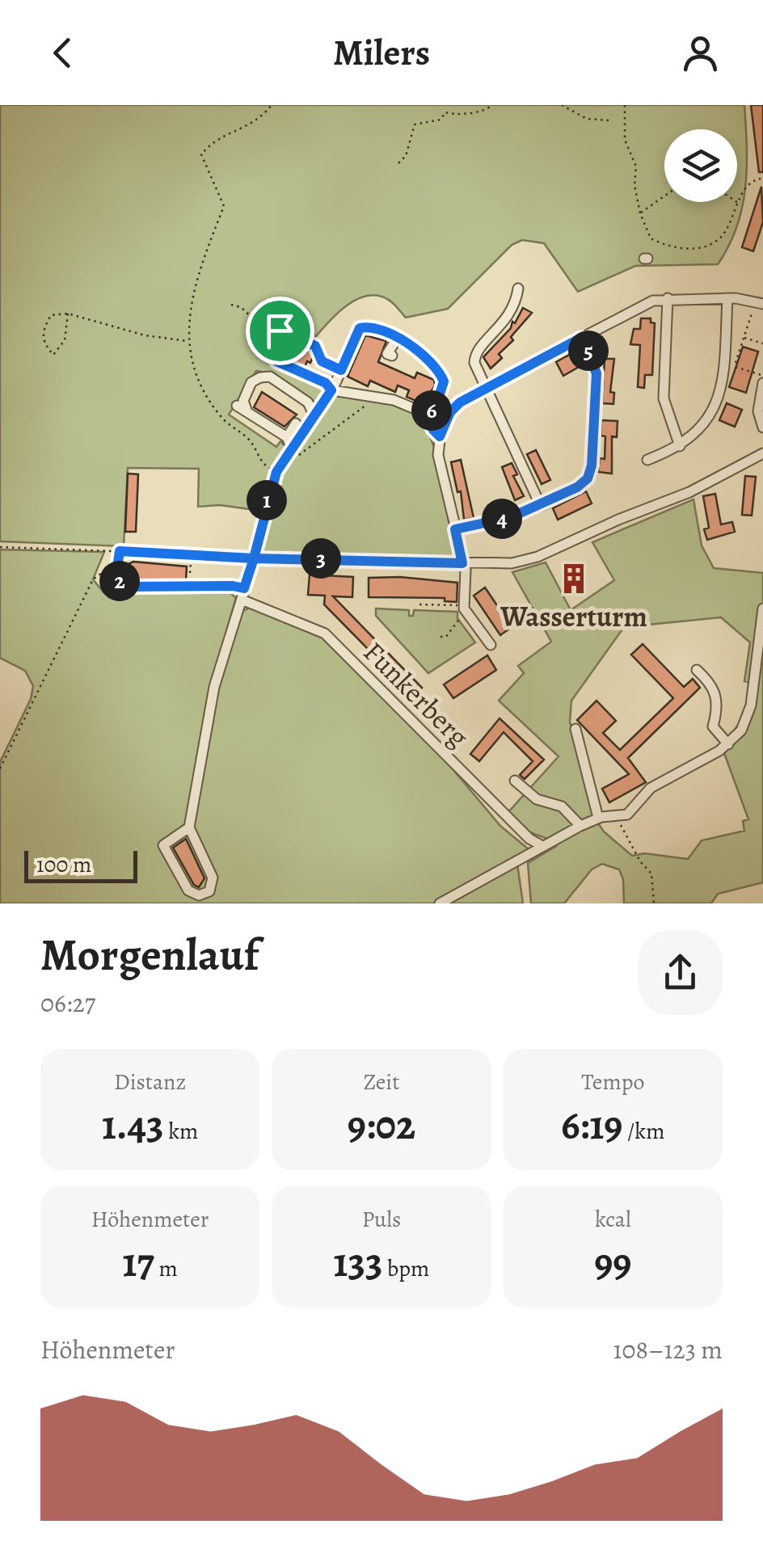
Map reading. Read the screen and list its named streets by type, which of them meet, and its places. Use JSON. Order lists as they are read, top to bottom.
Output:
{
  "streets": {
    "street": ["Funkerberg"]
  },
  "places": {
    "building": ["Wasserturm"]
  },
  "scale_bar": "100 m",
  "page": {
    "header": "Milers",
    "pins": [
      "5",
      "6",
      "1",
      "4",
      "3",
      "2"
    ],
    "scale": "100 m",
    "heading": ["Morgenlauf", "06:27"],
    "stats": [
      ["Distanz", "1.43 km"],
      ["Zeit", "9:02"],
      ["Tempo", "6:19 /km"],
      ["Höhenmeter", "17 m"],
      ["Puls", "133 bpm"],
      ["kcal", "99"]
    ],
    "chart": ["Höhenmeter", "108–123 m"]
  }
}
